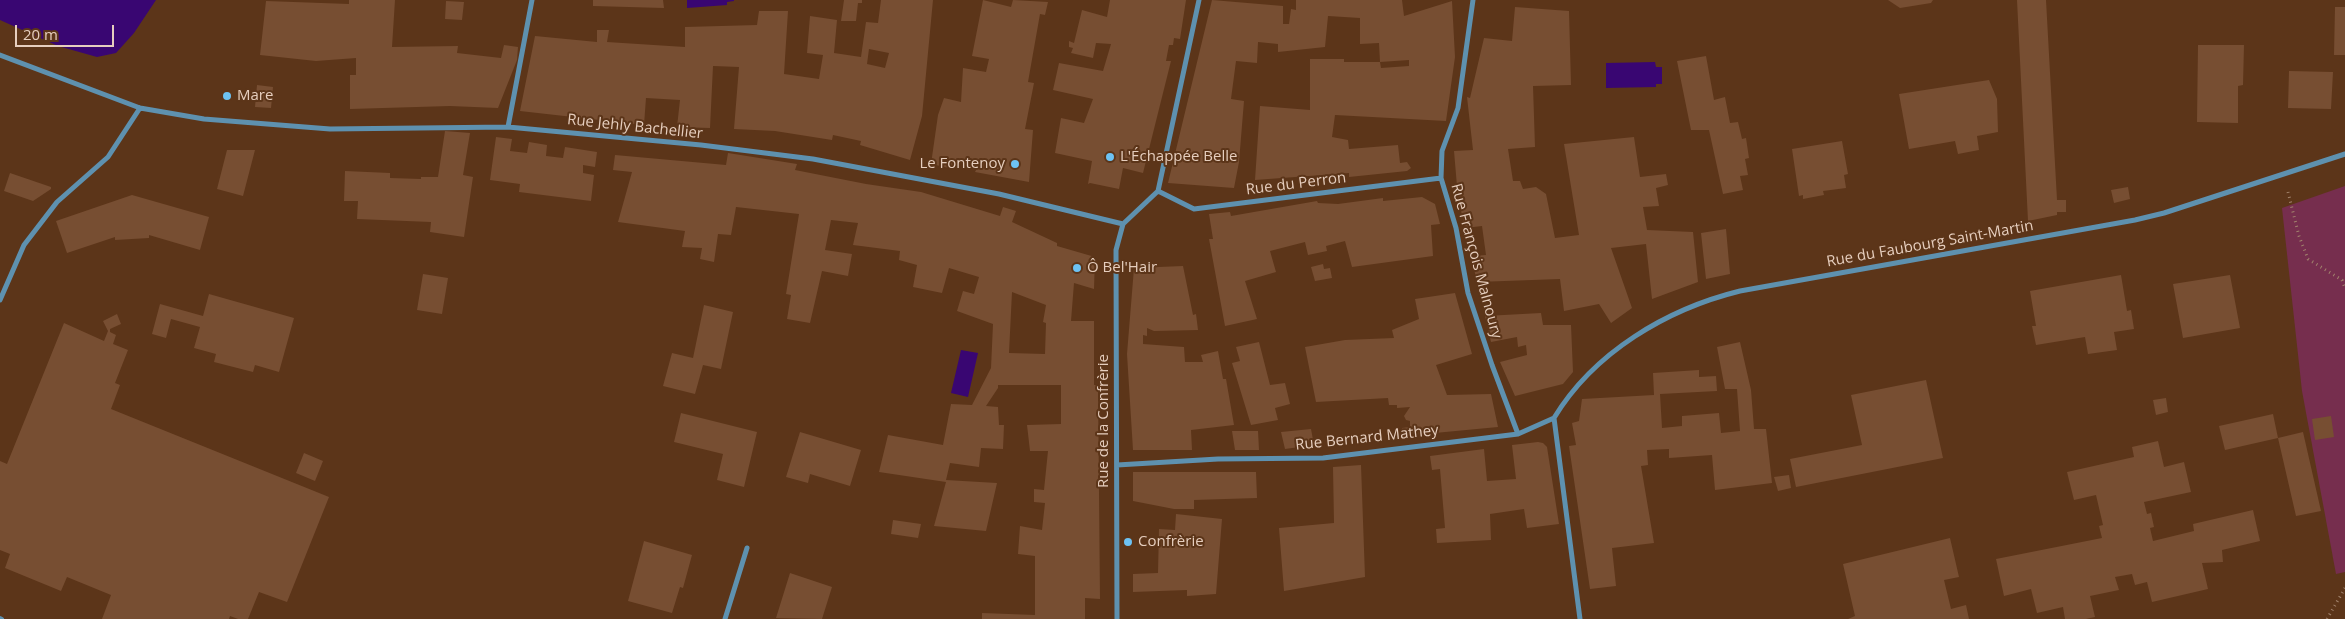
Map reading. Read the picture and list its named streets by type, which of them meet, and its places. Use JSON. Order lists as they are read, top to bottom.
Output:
{
  "streets": {
    "street": [
      "Rue Jehly Bachellier",
      "Rue du Perron",
      "Rue du Faubourg Saint-Martin",
      "Rue François Malnoury",
      "Rue de la Confrèrie",
      "Rue Bernard Mathey"
    ]
  },
  "crossings": [
    ["Rue Jehly Bachellier", "Rue de la Confrèrie"],
    ["Rue du Perron", "Rue François Malnoury"],
    ["Rue du Faubourg Saint-Martin", "Rue Bernard Mathey"],
    ["Rue François Malnoury", "Rue Bernard Mathey"],
    ["Rue de la Confrèrie", "Rue Bernard Mathey"]
  ],
  "places": [
    "Mare",
    "L'Échappée Belle",
    "Le Fontenoy",
    "Ô Bel'Hair",
    "Confrèrie"
  ],
  "scale_bar": "20 m"
}
